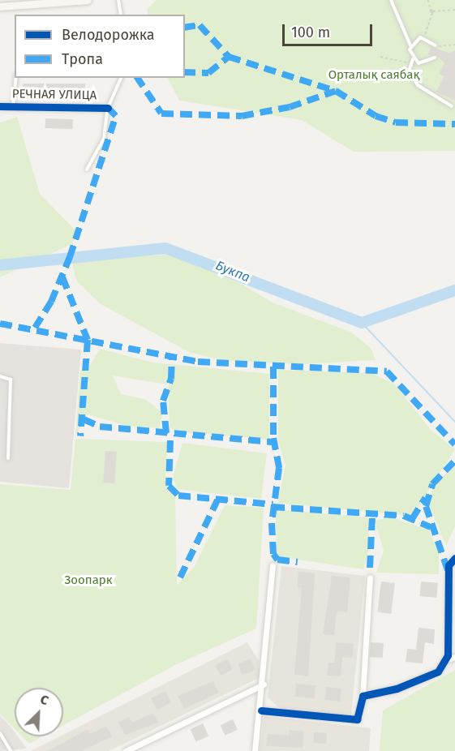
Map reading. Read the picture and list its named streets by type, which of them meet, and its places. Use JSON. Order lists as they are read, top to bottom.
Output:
{
  "streets": {
    "street": ["РЕЧНАЯ УЛИЦА"]
  },
  "water": ["Букпа"],
  "parks": ["Орталық саябақ", "Зоопарк"],
  "legend": ["Велодорожка", "Тропа"],
  "scale_bar": "100 m",
  "north": "top right"
}
